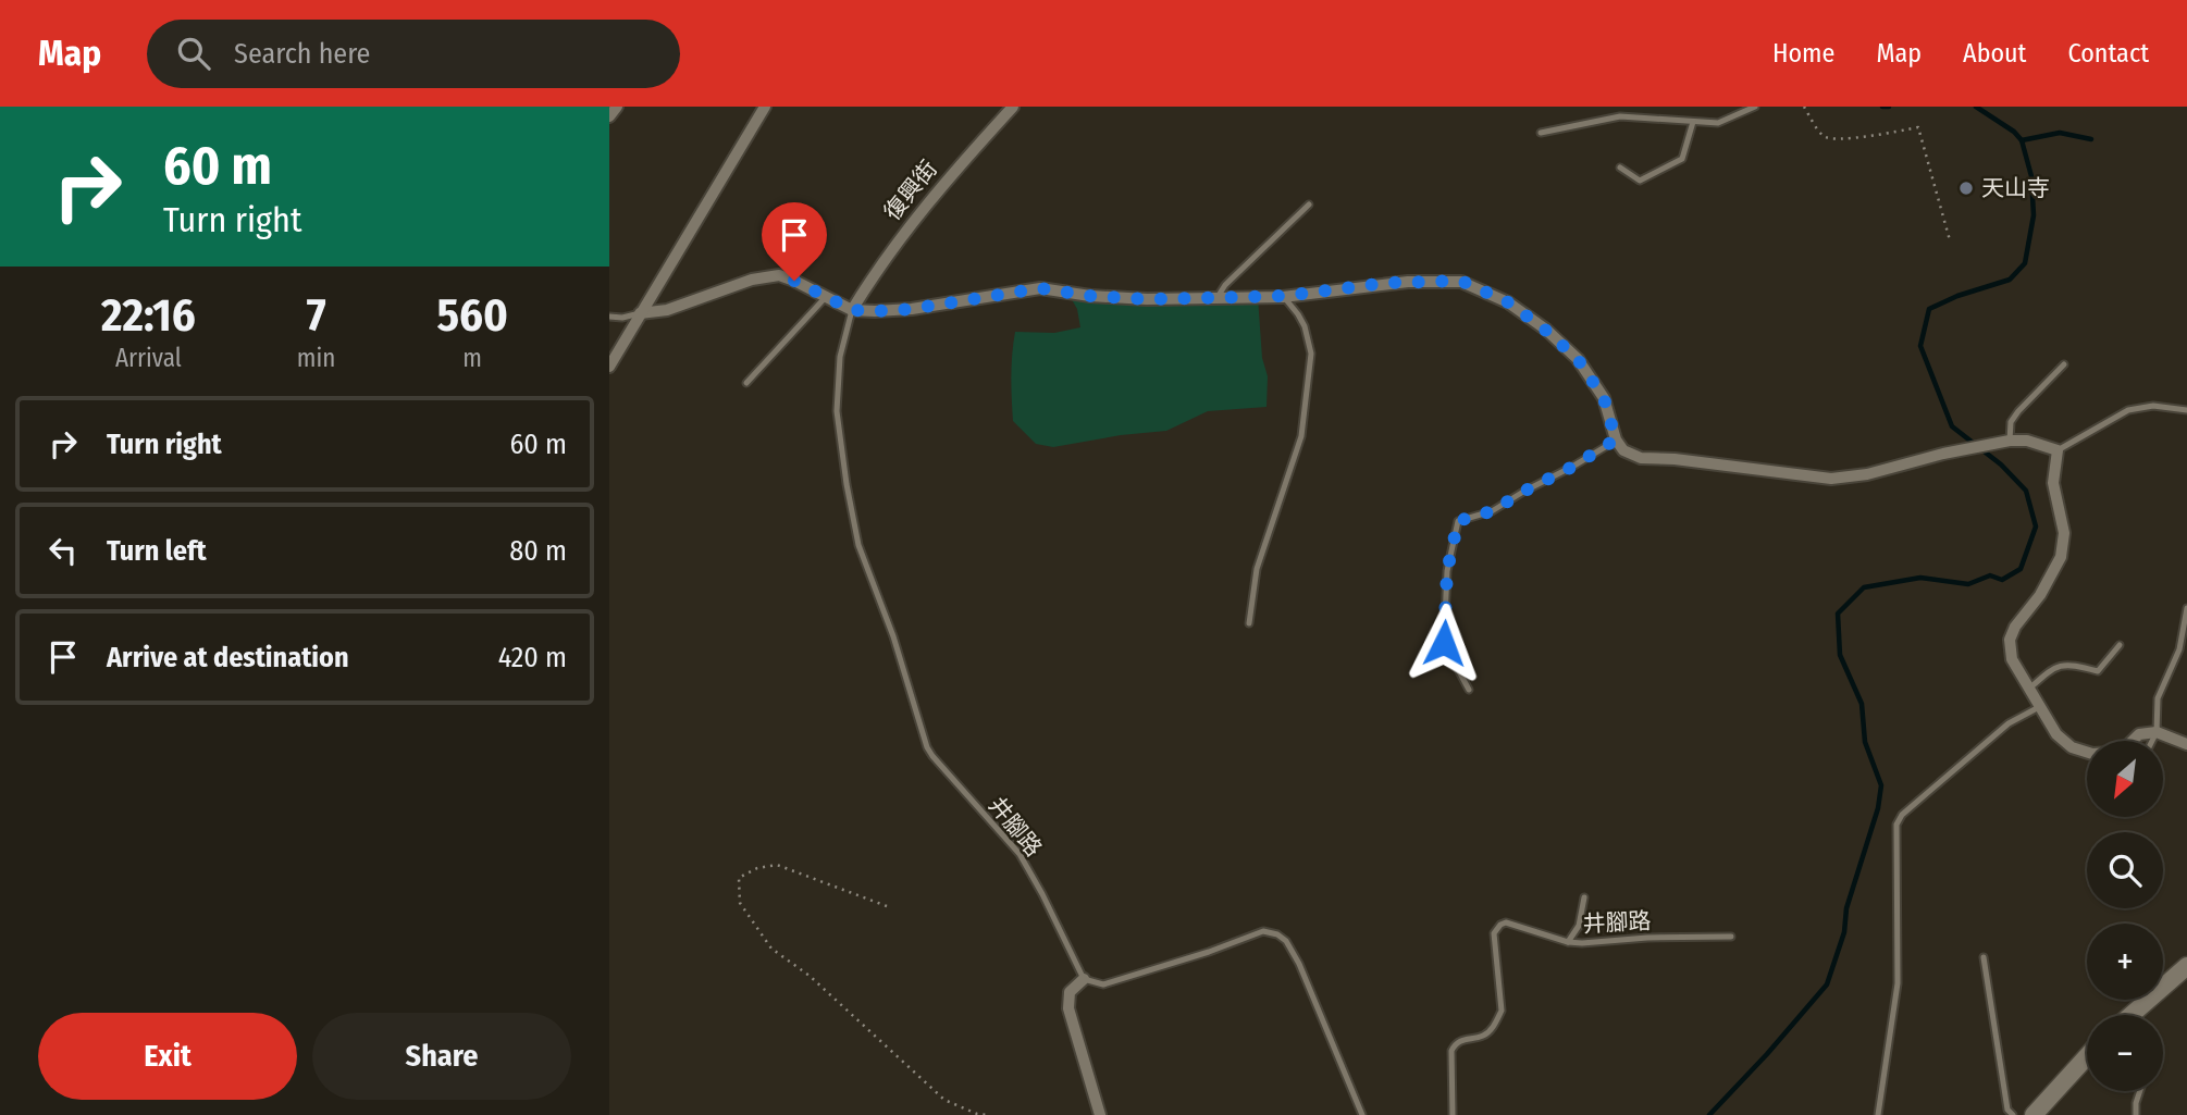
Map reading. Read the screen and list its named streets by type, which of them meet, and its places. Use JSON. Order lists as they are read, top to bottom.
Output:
{
  "streets": {
    "street": ["復興街"],
    "lane": ["井腳路"]
  },
  "crossings": [
    ["復興街", "井腳路"]
  ],
  "places": ["天山寺"],
  "north": "bottom left",
  "page": {
    "header": "Map",
    "search": "Search here",
    "nav": [
      "Home",
      "Map",
      "About",
      "Contact"
    ],
    "turn": ["60 m", "Turn right"],
    "eta": [
      "22:16",
      "Arrival",
      "7",
      "min",
      "560",
      "m"
    ],
    "list": [
      {
        "name": "Turn right",
        "value": "60 m"
      },
      {
        "name": "Turn left",
        "value": "80 m"
      },
      {
        "name": "Arrive at destination",
        "value": "420 m"
      }
    ],
    "map_buttons": ["+", "−"],
    "buttons": ["Exit", "Share"]
  }
}
